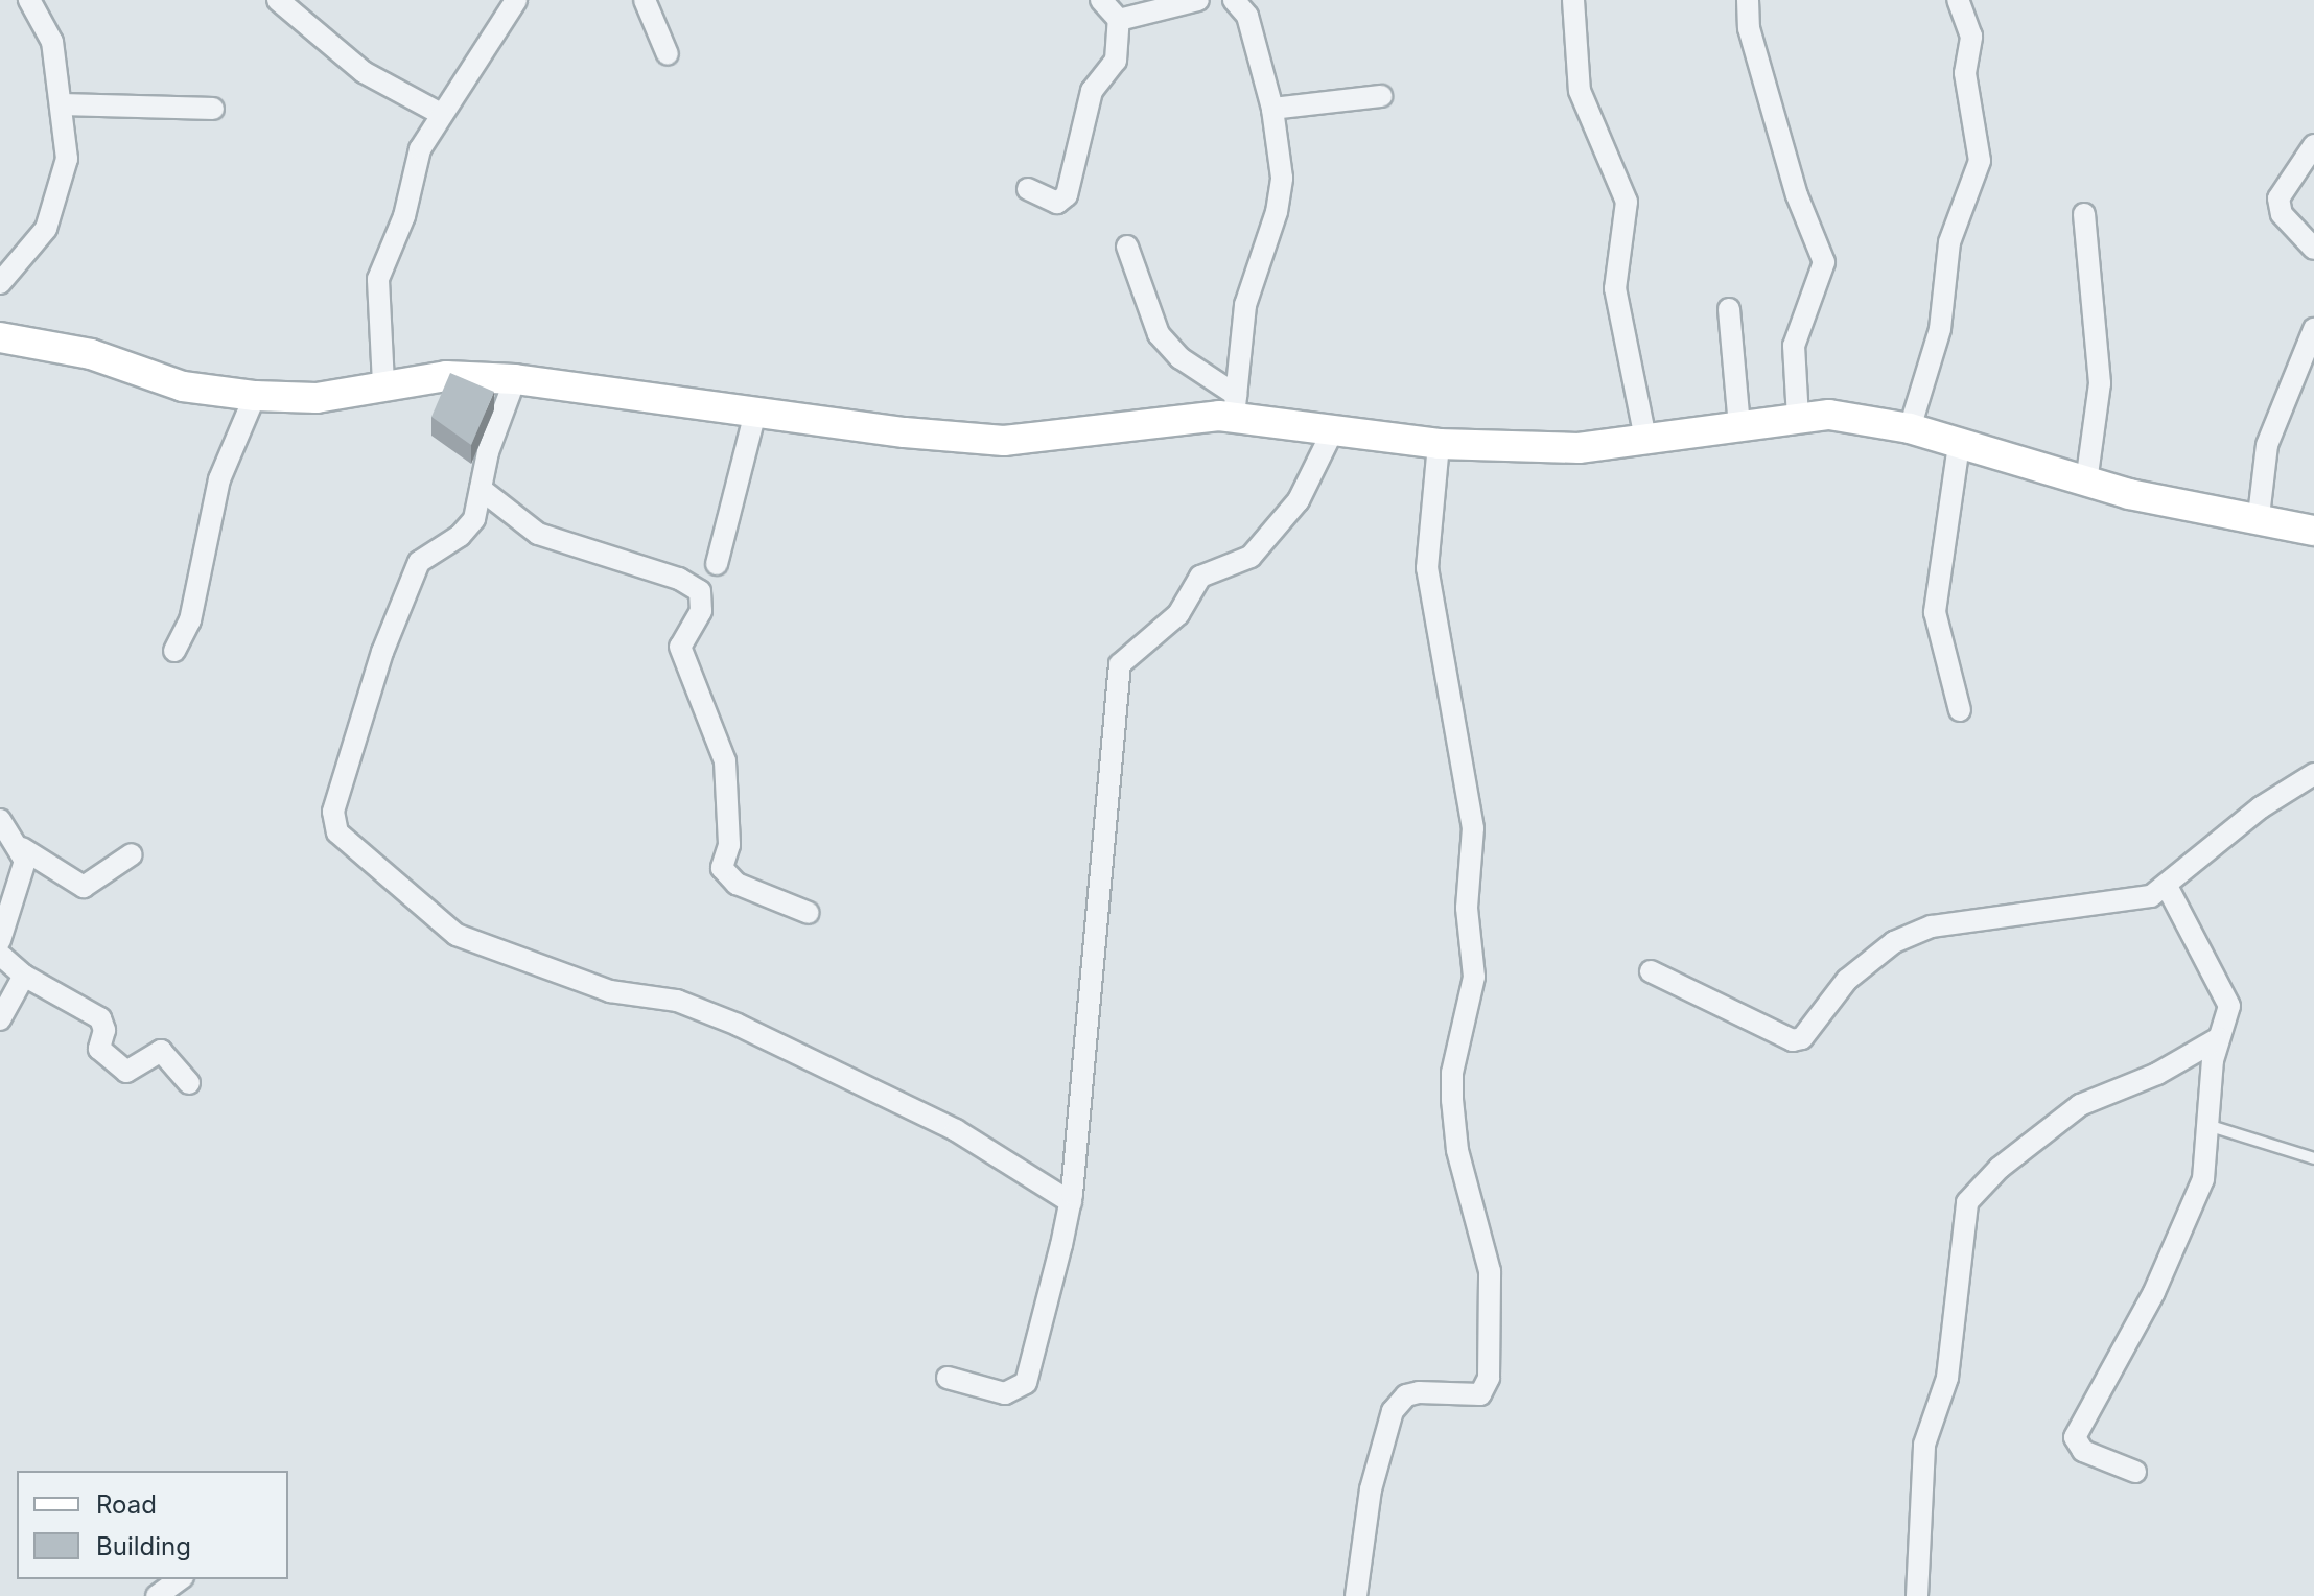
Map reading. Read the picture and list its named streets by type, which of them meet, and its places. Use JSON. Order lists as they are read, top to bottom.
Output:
{
  "legend": ["Road", "Building"]
}
